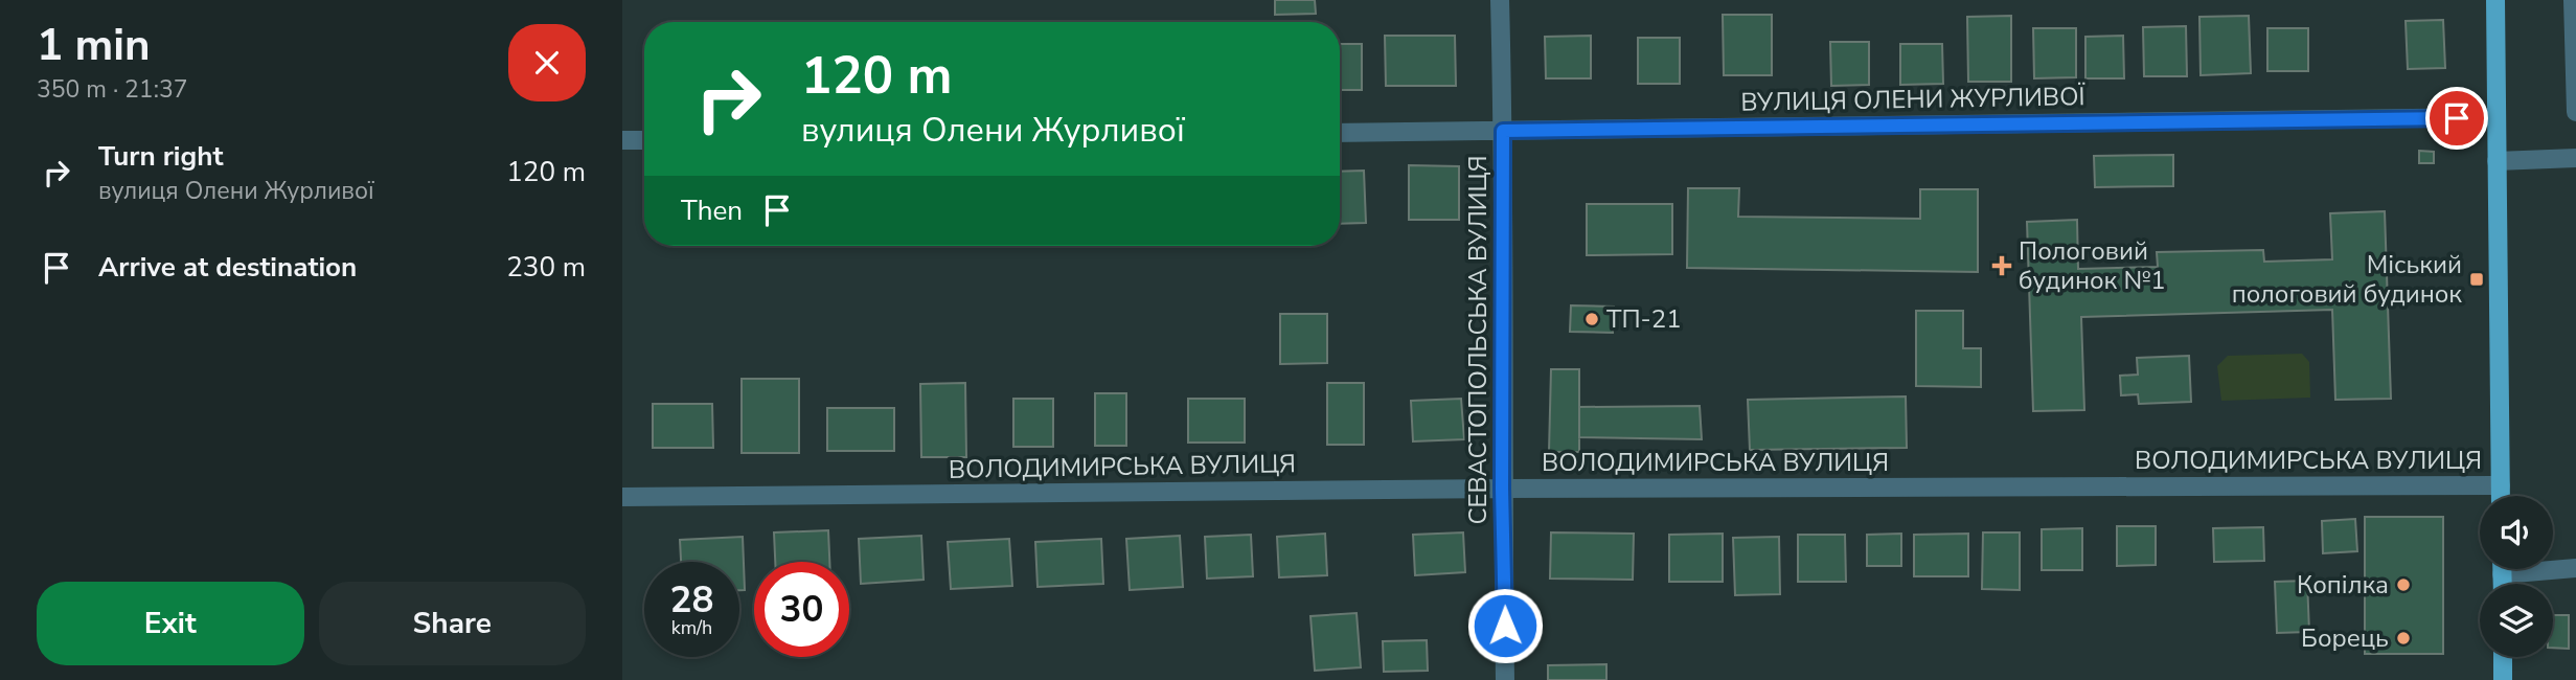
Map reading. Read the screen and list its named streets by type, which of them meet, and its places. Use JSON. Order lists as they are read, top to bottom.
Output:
{
  "streets": {
    "street": ["ВУЛИЦЯ ОЛЕНИ ЖУРЛИВОЇ", "СЕВАСТОПОЛЬСЬКА ВУЛИЦЯ", "ВОЛОДИМИРСЬКА ВУЛИЦЯ"]
  },
  "crossings": [
    ["ВУЛИЦЯ ОЛЕНИ ЖУРЛИВОЇ", "СЕВАСТОПОЛЬСЬКА ВУЛИЦЯ"],
    ["СЕВАСТОПОЛЬСЬКА ВУЛИЦЯ", "ВОЛОДИМИРСЬКА ВУЛИЦЯ"]
  ],
  "places": {
    "health": ["Пологовий будинок №1"],
    "transit": ["Міський пологовий будинок"],
    "other": ["ТП-21", "Копілка", "Борець"]
  },
  "page": {
    "heading": ["1 min", "350 m · 21:37"],
    "turn": ["120 m", "вулиця Олени Журливої"],
    "list": [
      {
        "name": "Turn right",
        "note": "вулиця Олени Журливої",
        "value": "120 m"
      },
      {
        "name": "Arrive at destination",
        "value": "230 m"
      }
    ],
    "then": "Then",
    "speed": "28 km/h",
    "limit": "30",
    "buttons": ["Exit", "Share"]
  }
}
